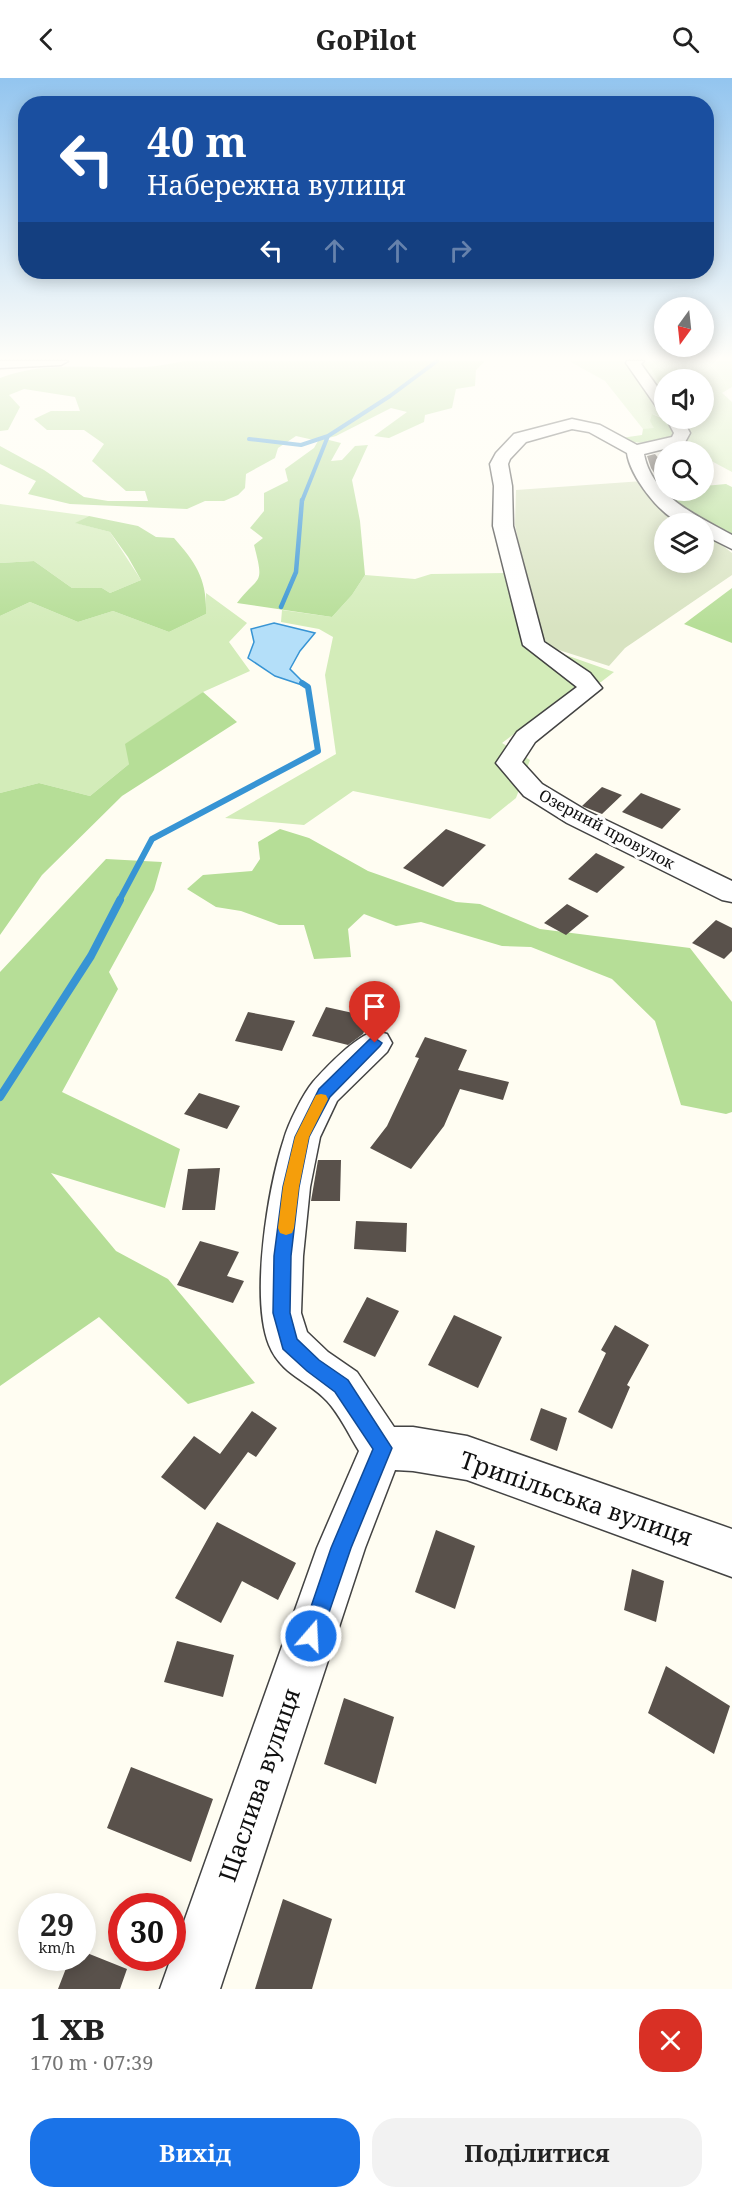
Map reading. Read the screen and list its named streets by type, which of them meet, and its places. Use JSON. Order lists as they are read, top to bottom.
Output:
{
  "streets": {
    "street": ["Озерний провулок", "Трипільська вулиця", "Щаслива вулиця"]
  },
  "crossings": [
    ["Трипільська вулиця", "Щаслива вулиця"]
  ],
  "north": "bottom",
  "page": {
    "header": "GoPilot",
    "turn": ["40 m", "Набережна вулиця"],
    "speed": "29 km/h",
    "limit": "30",
    "heading": ["1 хв", "170 m · 07:39"],
    "buttons": ["Вихід", "Поділитися"]
  }
}
